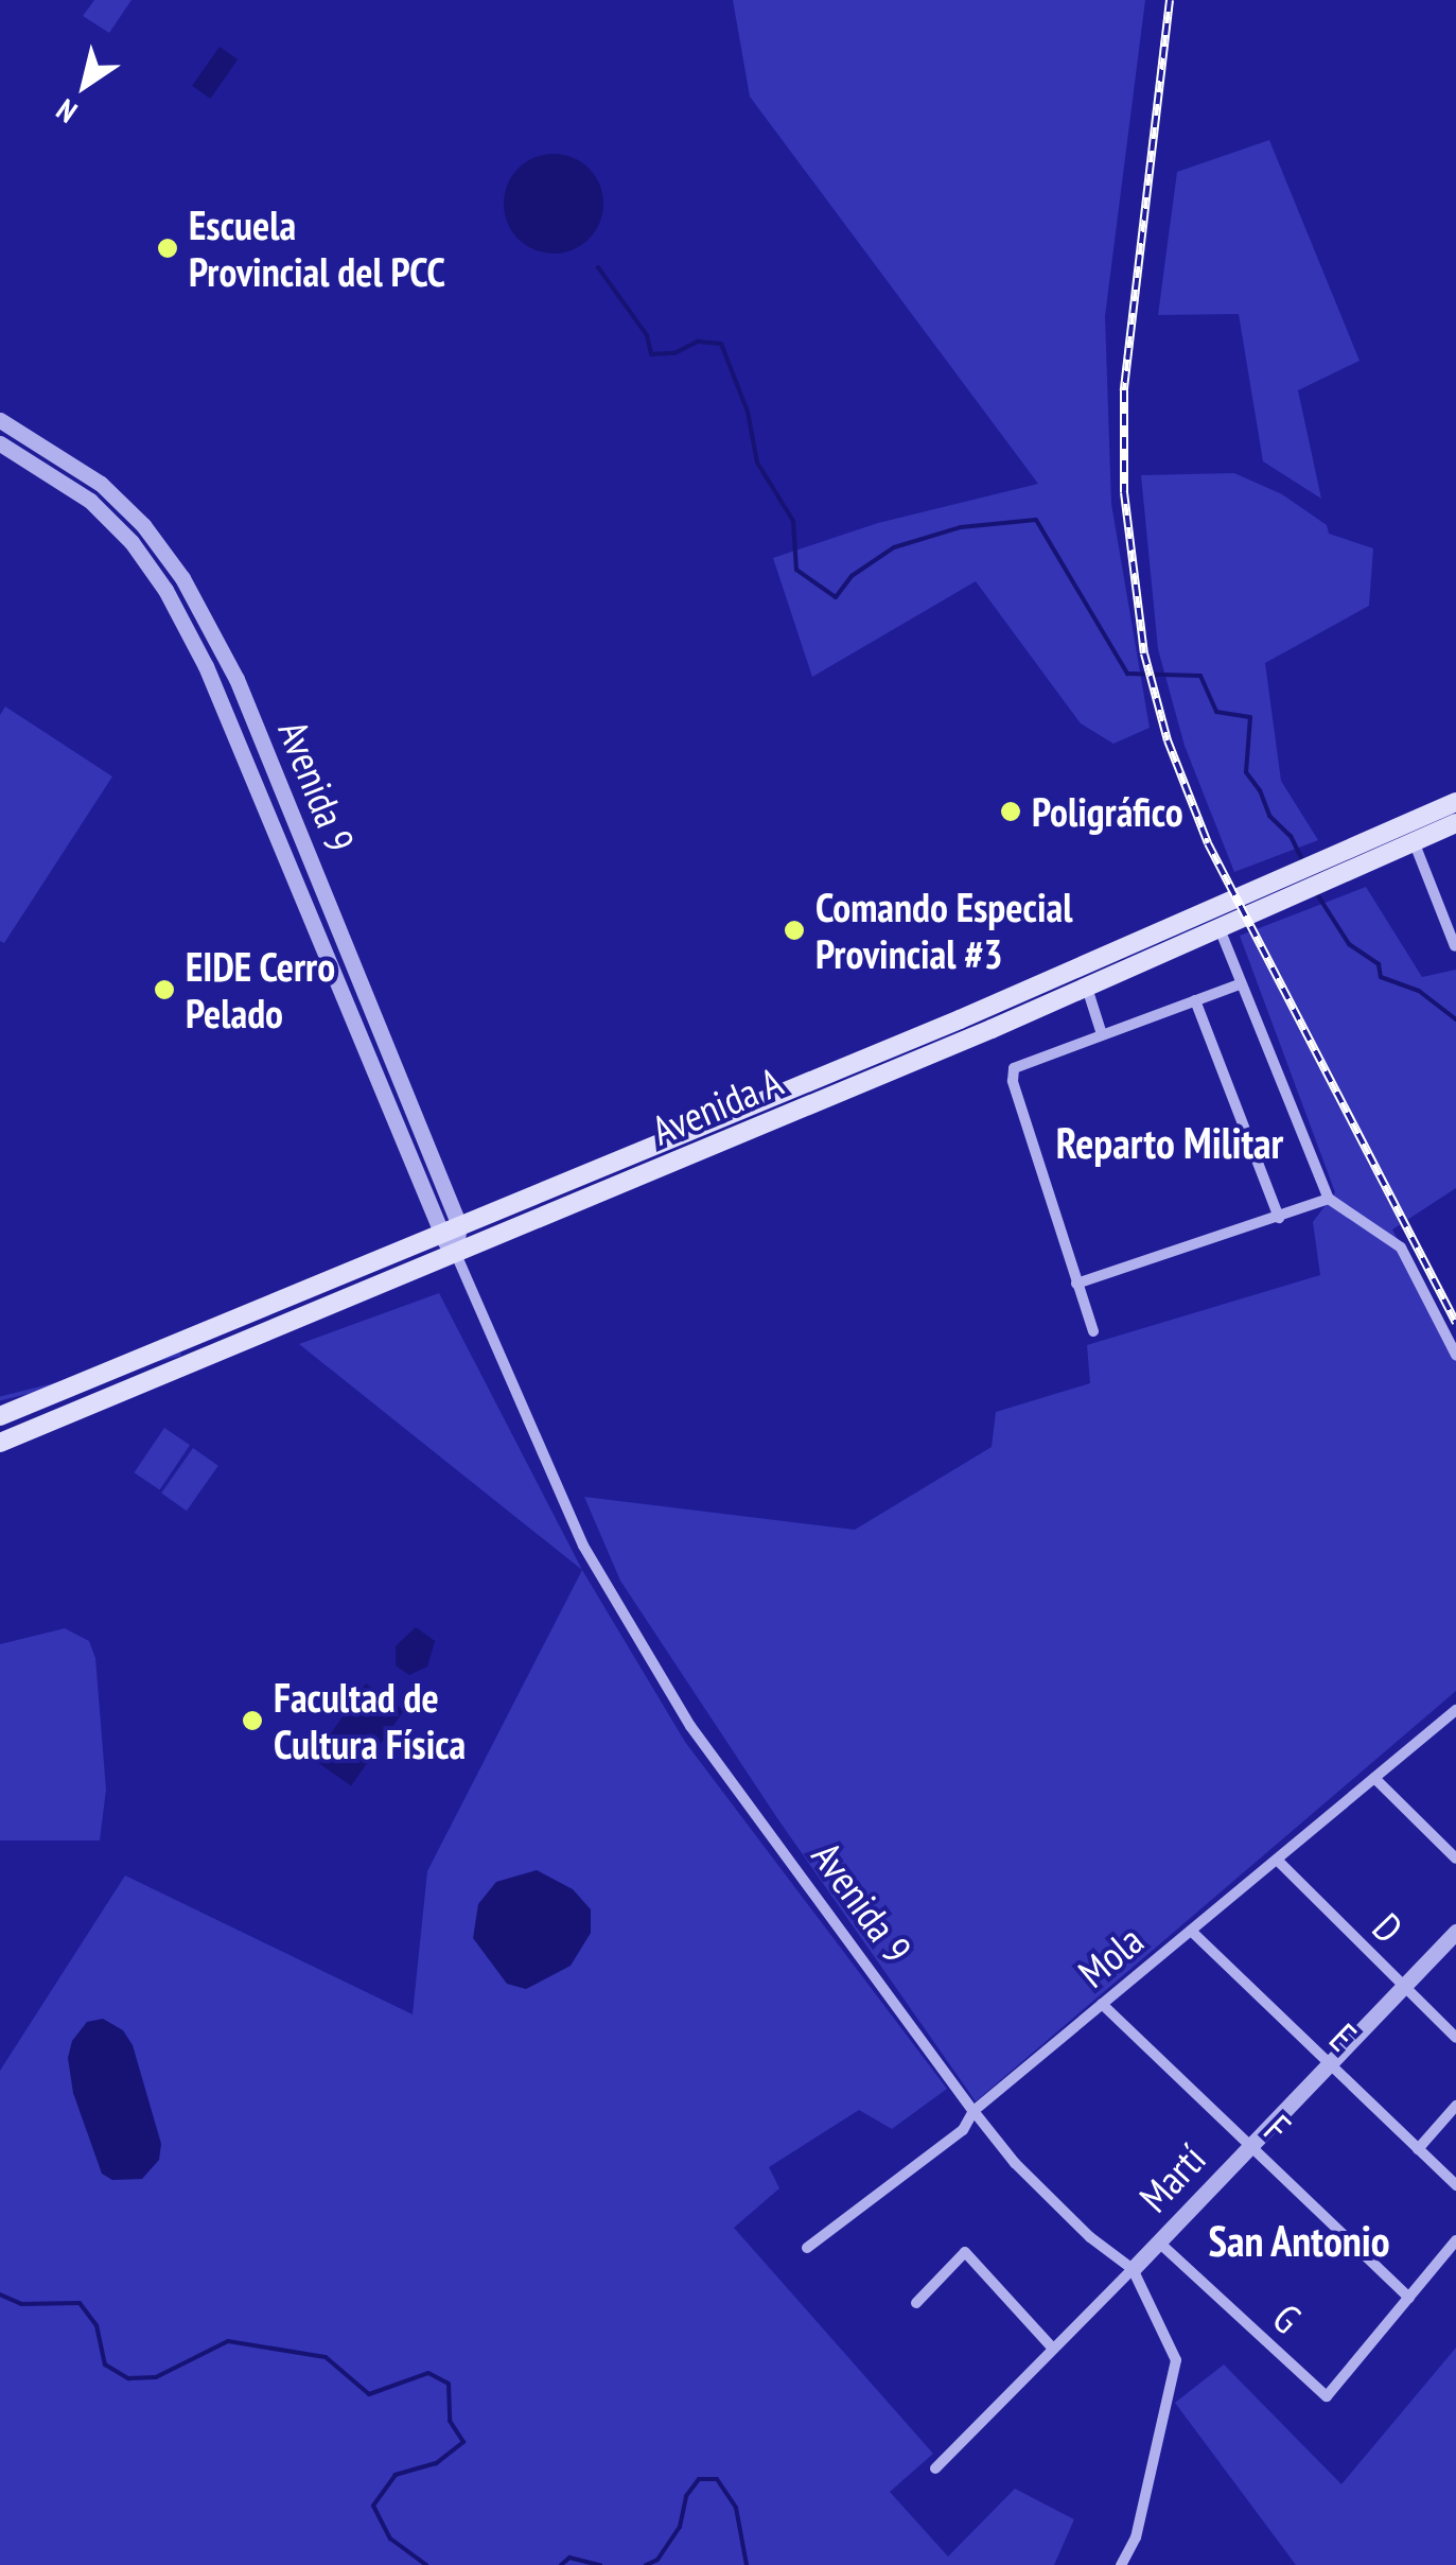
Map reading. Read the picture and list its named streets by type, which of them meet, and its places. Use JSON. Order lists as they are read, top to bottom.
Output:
{
  "streets": {
    "main road": ["Avenida A"],
    "street": [
      "Avenida 9",
      "D",
      "Mola",
      "E",
      "F",
      "Martí",
      "G"
    ]
  },
  "crossings": [
    ["Avenida 9", "Avenida A"],
    ["Avenida 9", "Mola"],
    ["Avenida 9", "Martí"],
    ["D", "Mola"],
    ["D", "Martí"],
    ["Mola", "E"],
    ["Mola", "F"],
    ["E", "Martí"],
    ["F", "Martí"],
    ["F", "G"],
    ["Martí", "G"]
  ],
  "districts": ["Reparto Militar", "San Antonio"],
  "places": [
    "Escuela Provincial del PCC",
    "Poligráfico",
    "Comando Especial Provincial #3",
    "EIDE Cerro Pelado",
    "Facultad de Cultura Física"
  ],
  "north": "bottom left"
}
